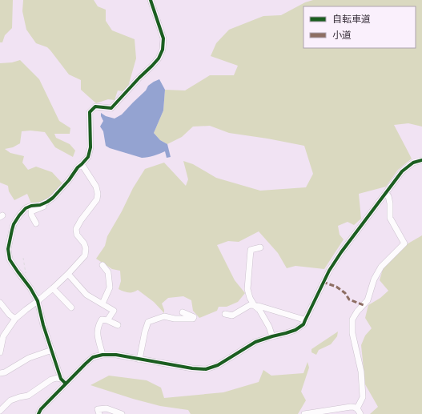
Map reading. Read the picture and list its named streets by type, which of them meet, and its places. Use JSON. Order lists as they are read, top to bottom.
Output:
{
  "legend": ["自転車道", "小道"]
}
